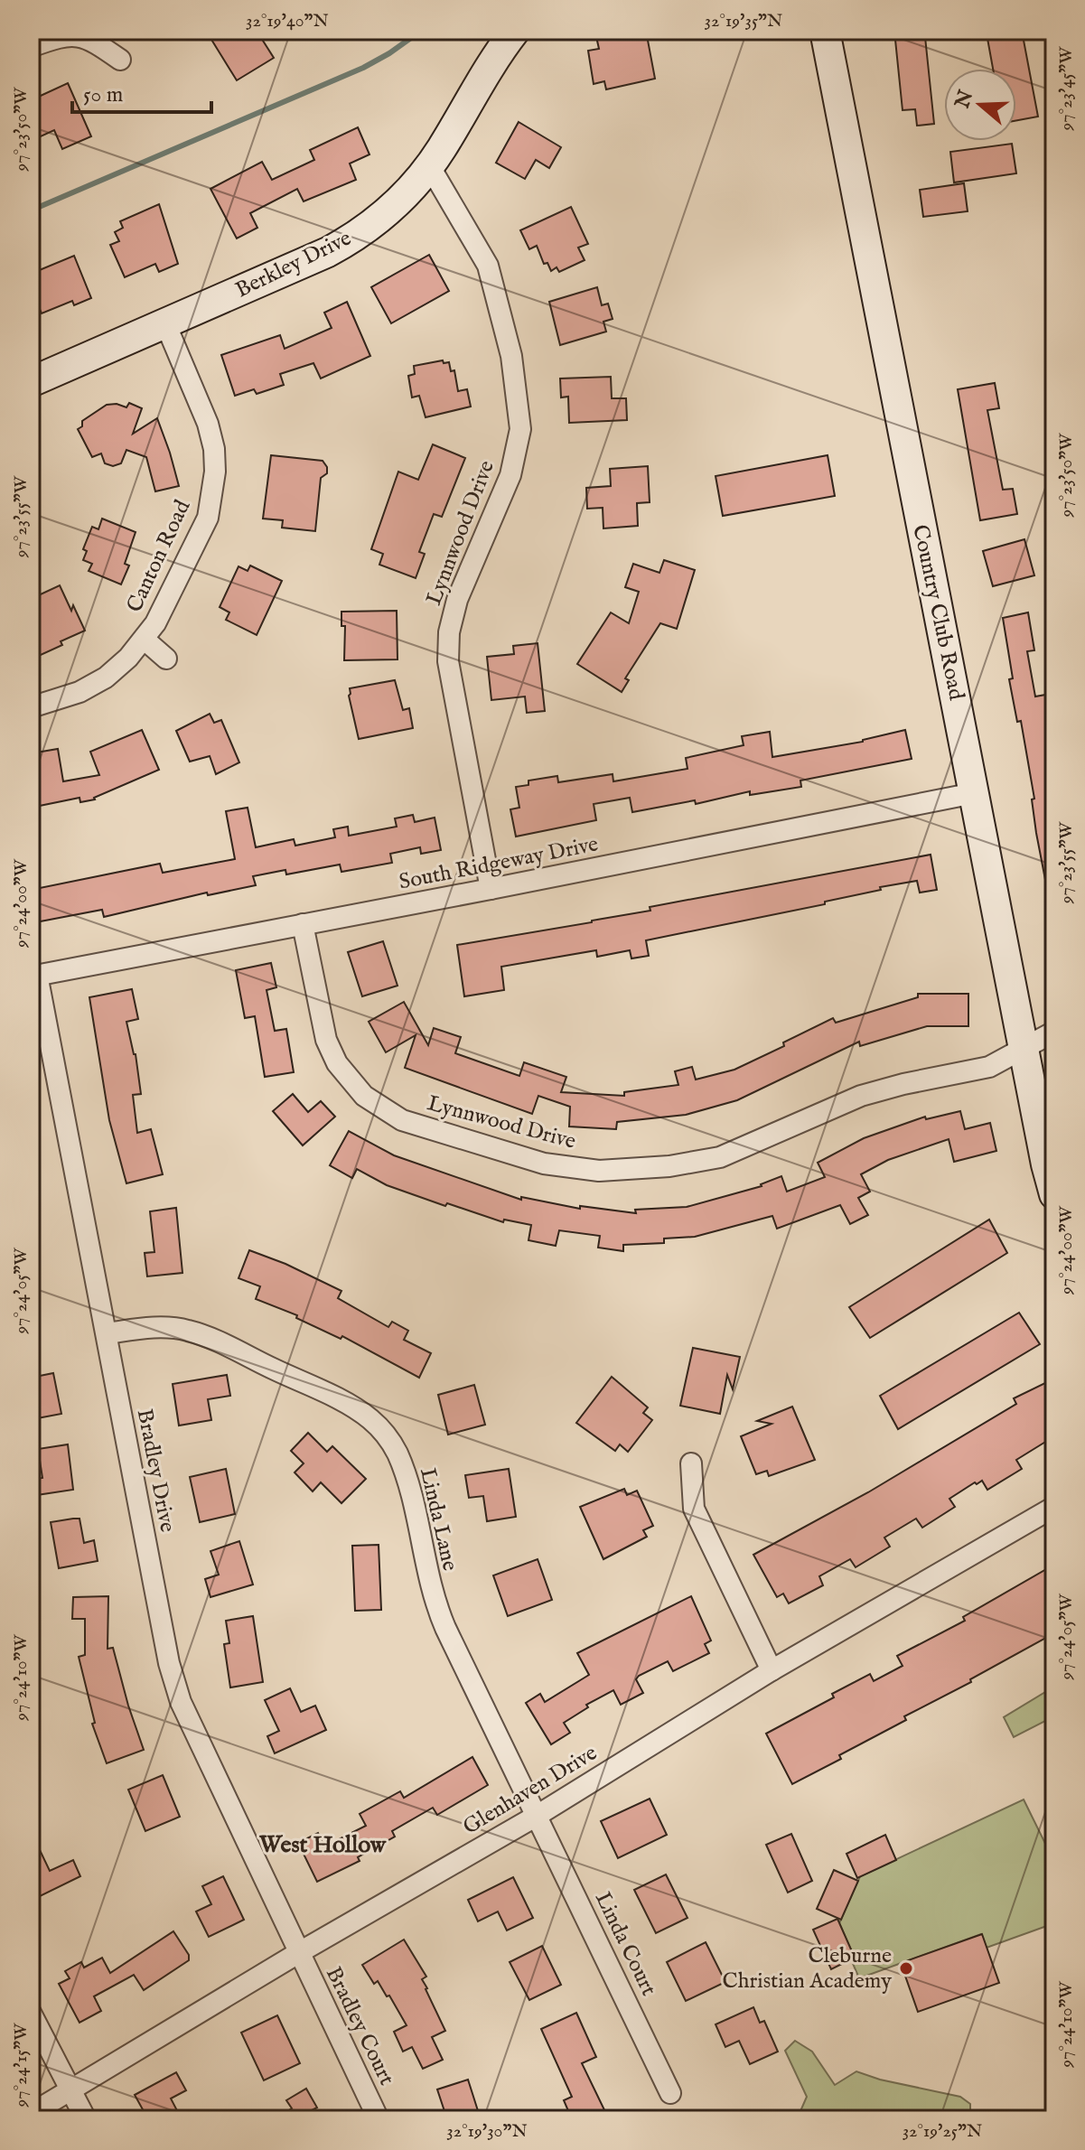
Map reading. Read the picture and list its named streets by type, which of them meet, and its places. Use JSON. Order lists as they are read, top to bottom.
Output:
{
  "streets": {
    "main road": ["Berkley Drive", "Country Club Road"],
    "street": [
      "Lynnwood Drive",
      "Canton Road",
      "South Ridgeway Drive",
      "Bradley Drive",
      "Linda Lane",
      "Glenhaven Drive",
      "Linda Court",
      "Bradley Court"
    ]
  },
  "crossings": [
    ["Berkley Drive", "Lynnwood Drive"],
    ["Berkley Drive", "Canton Road"],
    ["Lynnwood Drive", "Country Club Road"],
    ["Lynnwood Drive", "South Ridgeway Drive"],
    ["Country Club Road", "South Ridgeway Drive"],
    ["South Ridgeway Drive", "Bradley Drive"],
    ["Bradley Drive", "Linda Lane"],
    ["Bradley Drive", "Glenhaven Drive"],
    ["Bradley Drive", "Bradley Court"],
    ["Linda Lane", "Glenhaven Drive"],
    ["Linda Lane", "Linda Court"],
    ["Glenhaven Drive", "Linda Court"],
    ["Glenhaven Drive", "Bradley Court"]
  ],
  "districts": ["West Hollow"],
  "places": ["Cleburne Christian Academy"],
  "scale_bar": "50 m",
  "north": "left",
  "coordinates": [
    "32°19'40\"N",
    "32°19'35\"N",
    "97°23'45\"W",
    "97°23'50\"W",
    "97°23'55\"W",
    "97°24'00\"W",
    "97°24'05\"W",
    "97°24'10\"W",
    "97°24'15\"W",
    "32°19'30\"N",
    "32°19'25\"N"
  ]
}
